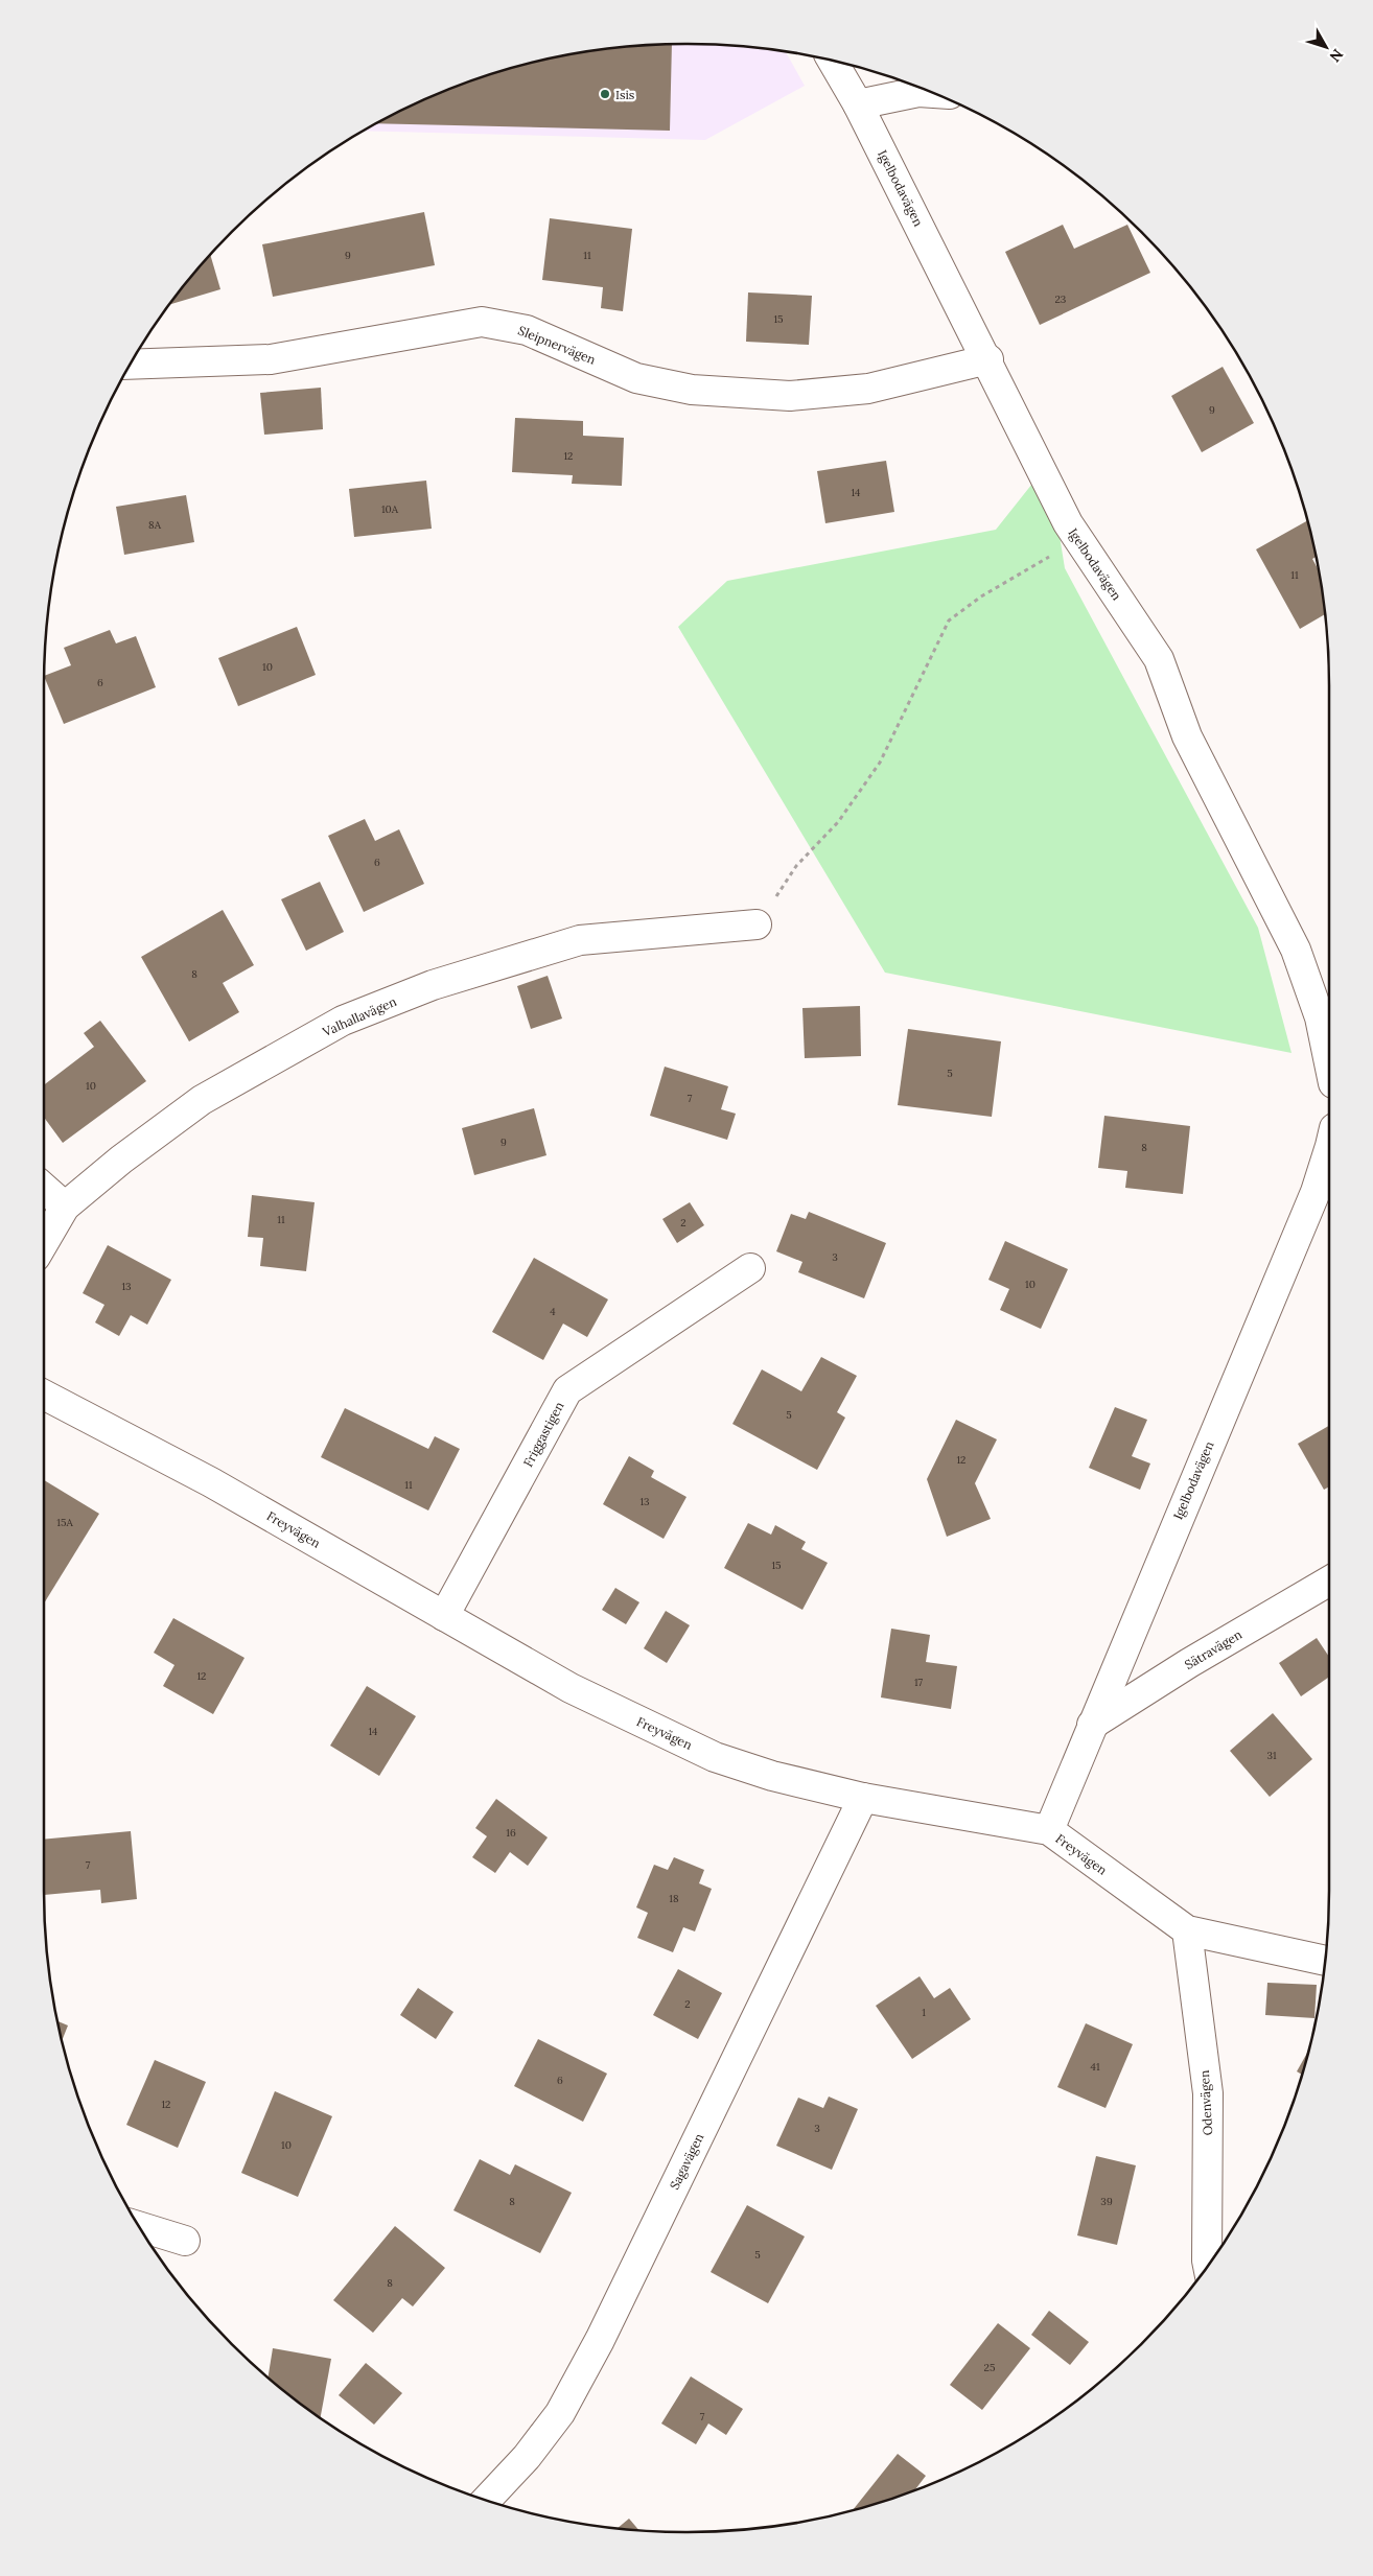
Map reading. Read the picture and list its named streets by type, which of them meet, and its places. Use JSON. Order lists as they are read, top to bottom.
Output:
{
  "streets": {
    "street": [
      "Igelbodavägen",
      "Sleipnervägen",
      "Valhallavägen",
      "Friggastigen",
      "Freyvägen",
      "Sätravägen",
      "Odenvägen",
      "Sagavägen"
    ]
  },
  "crossings": [
    ["Igelbodavägen", "Sleipnervägen"],
    ["Igelbodavägen", "Freyvägen"],
    ["Igelbodavägen", "Sätravägen"],
    ["Friggastigen", "Freyvägen"],
    ["Freyvägen", "Odenvägen"],
    ["Freyvägen", "Sagavägen"]
  ],
  "places": ["Isis"],
  "house_numbers": [
    "9",
    "11",
    "23",
    "15",
    "9",
    "12",
    "14",
    "10A",
    "8A",
    "11",
    "10",
    "6",
    "6",
    "8",
    "5",
    "10",
    "7",
    "9",
    "8",
    "11",
    "2",
    "3",
    "10",
    "13",
    "4",
    "5",
    "12",
    "11",
    "13",
    "15A",
    "15",
    "12",
    "17",
    "14",
    "31",
    "16",
    "7",
    "18",
    "2",
    "1",
    "41",
    "6",
    "12",
    "3",
    "10",
    "8",
    "39",
    "5",
    "8",
    "25",
    "7"
  ],
  "north": "bottom right"
}
